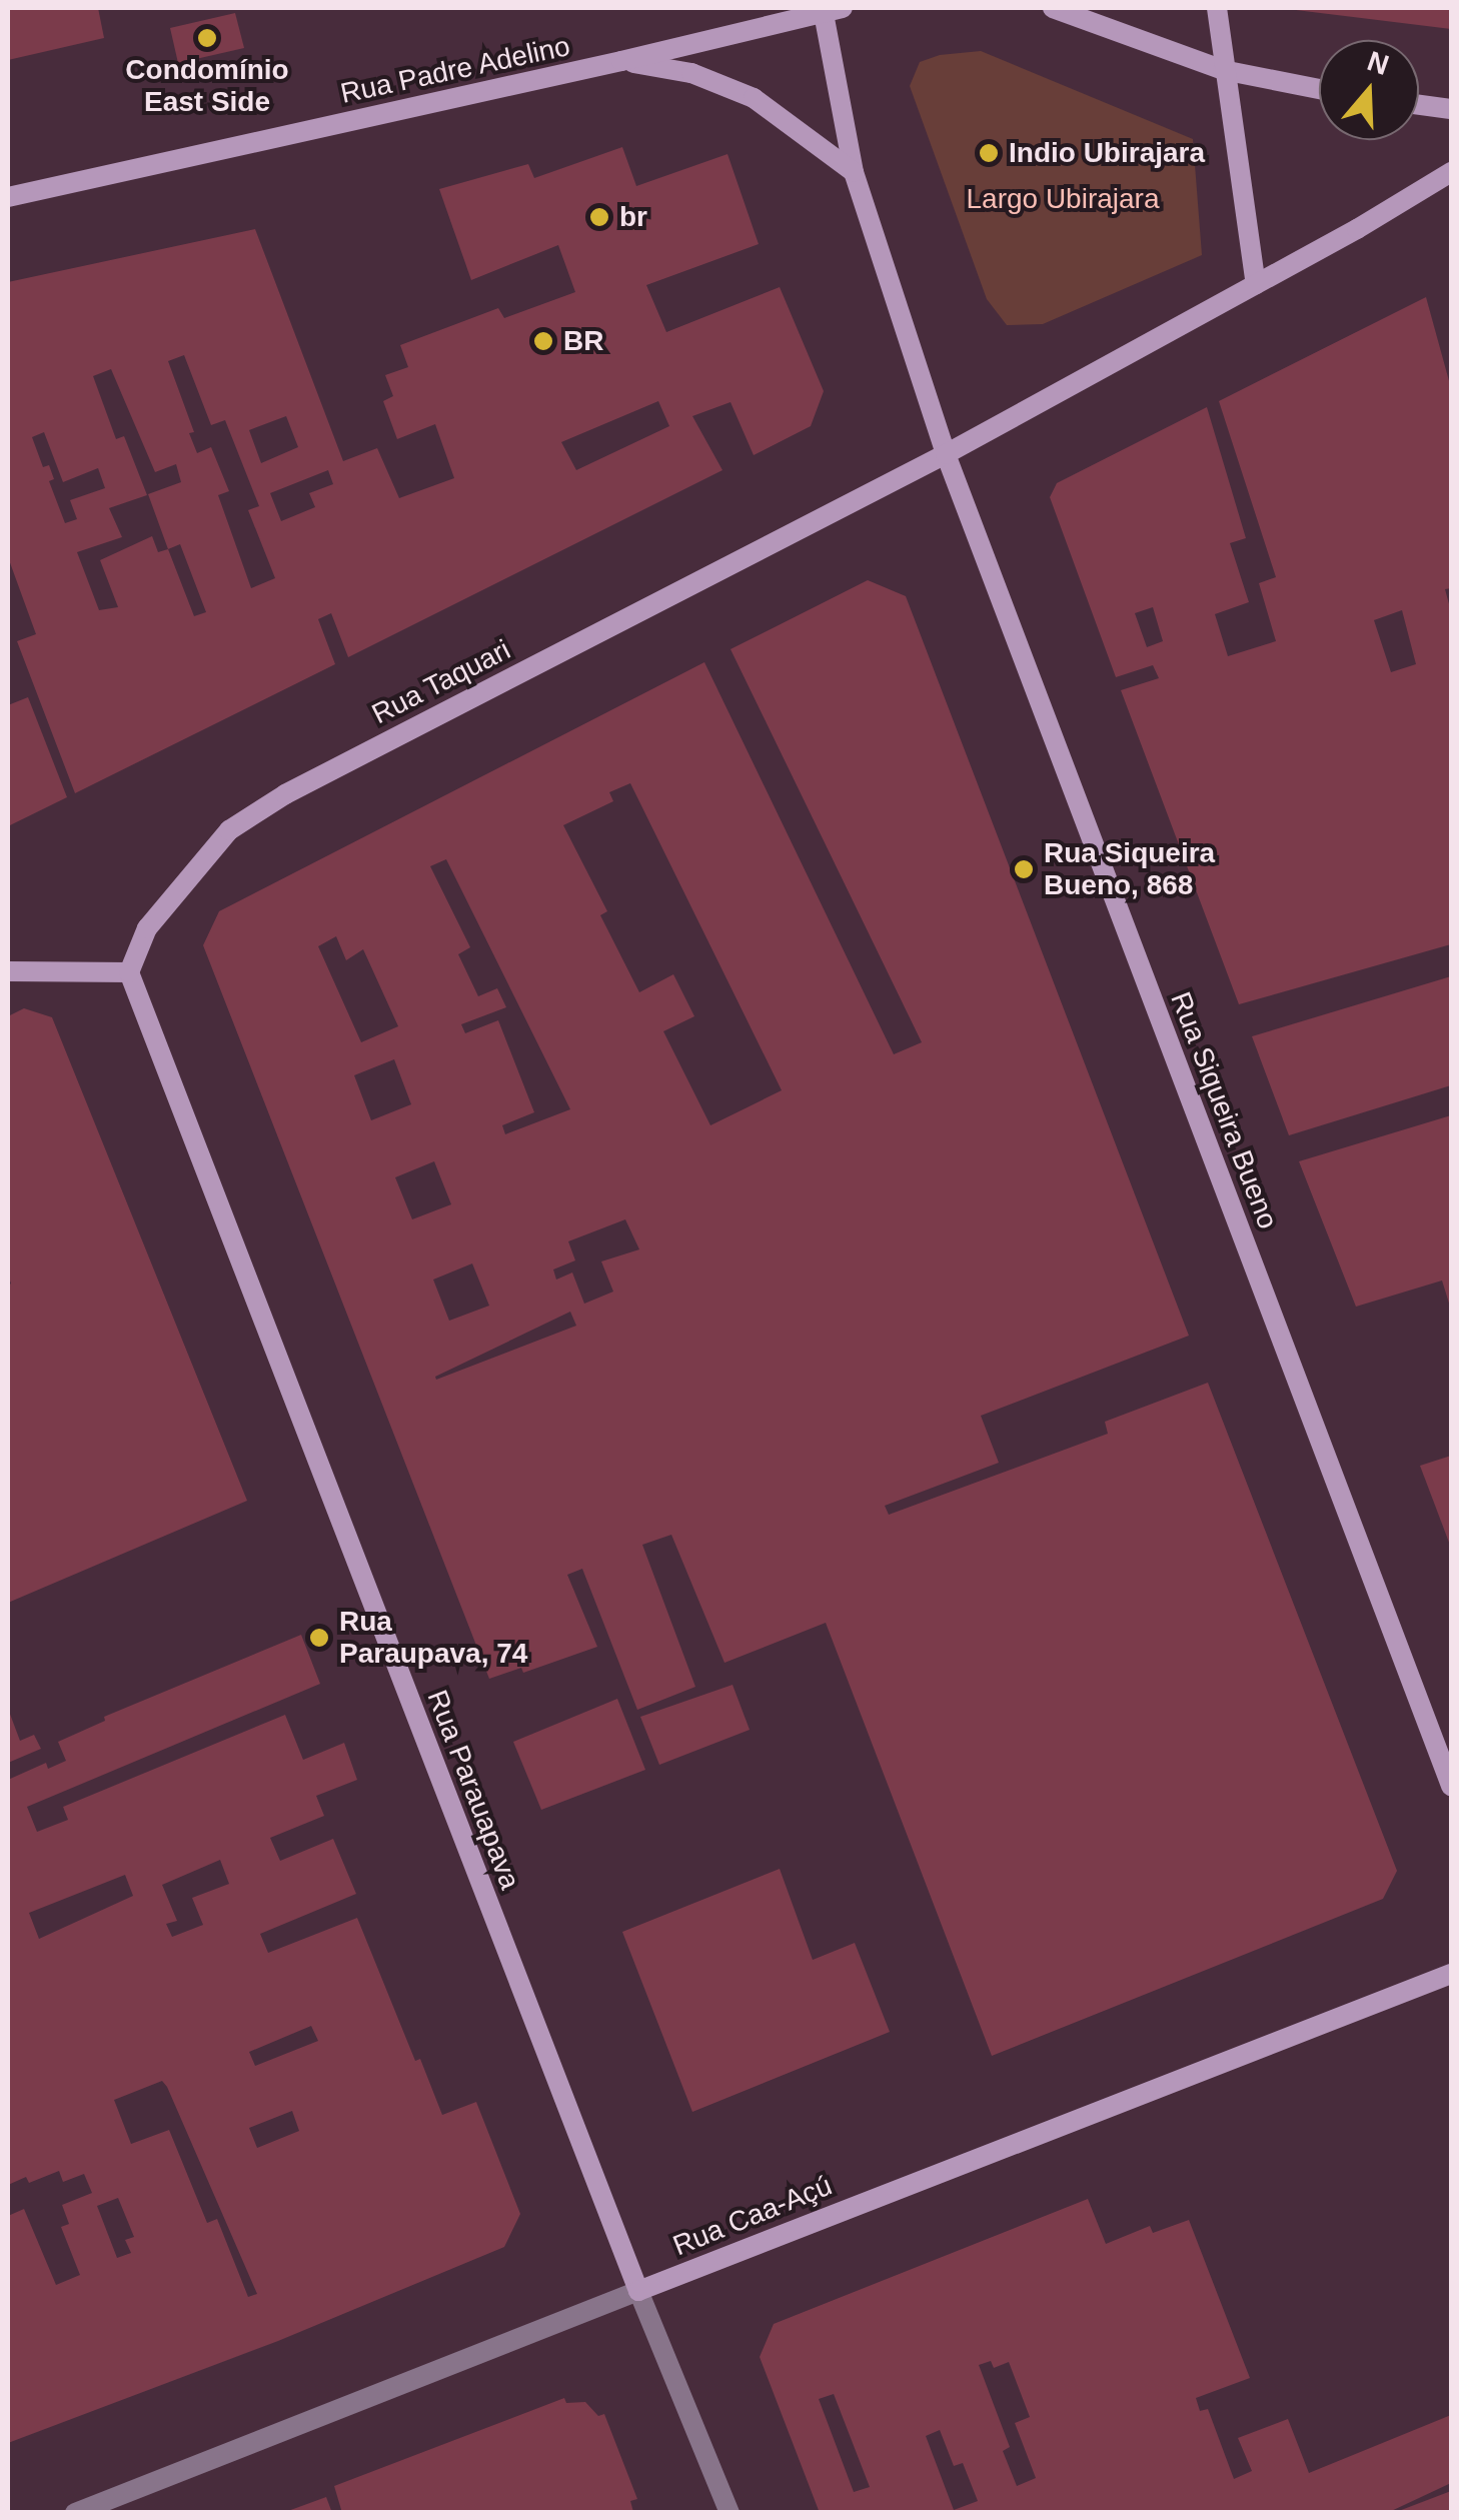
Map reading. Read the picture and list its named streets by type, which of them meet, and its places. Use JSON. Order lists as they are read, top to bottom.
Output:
{
  "streets": {
    "main road": [
      "Rua Padre Adelino",
      "Rua Taquari",
      "Rua Siqueira Bueno",
      "Rua Parauapava",
      "Rua Caa-Açú"
    ]
  },
  "crossings": [
    ["Rua Taquari", "Rua Siqueira Bueno"],
    ["Rua Taquari", "Rua Parauapava"],
    ["Rua Parauapava", "Rua Caa-Açú"]
  ],
  "parks": ["Largo Ubirajara"],
  "places": [
    "Condomínio East Side",
    "Indio Ubirajara",
    "br",
    "BR",
    "Rua Siqueira Bueno, 868",
    "Rua Paraupava, 74"
  ],
  "north": "top"
}
